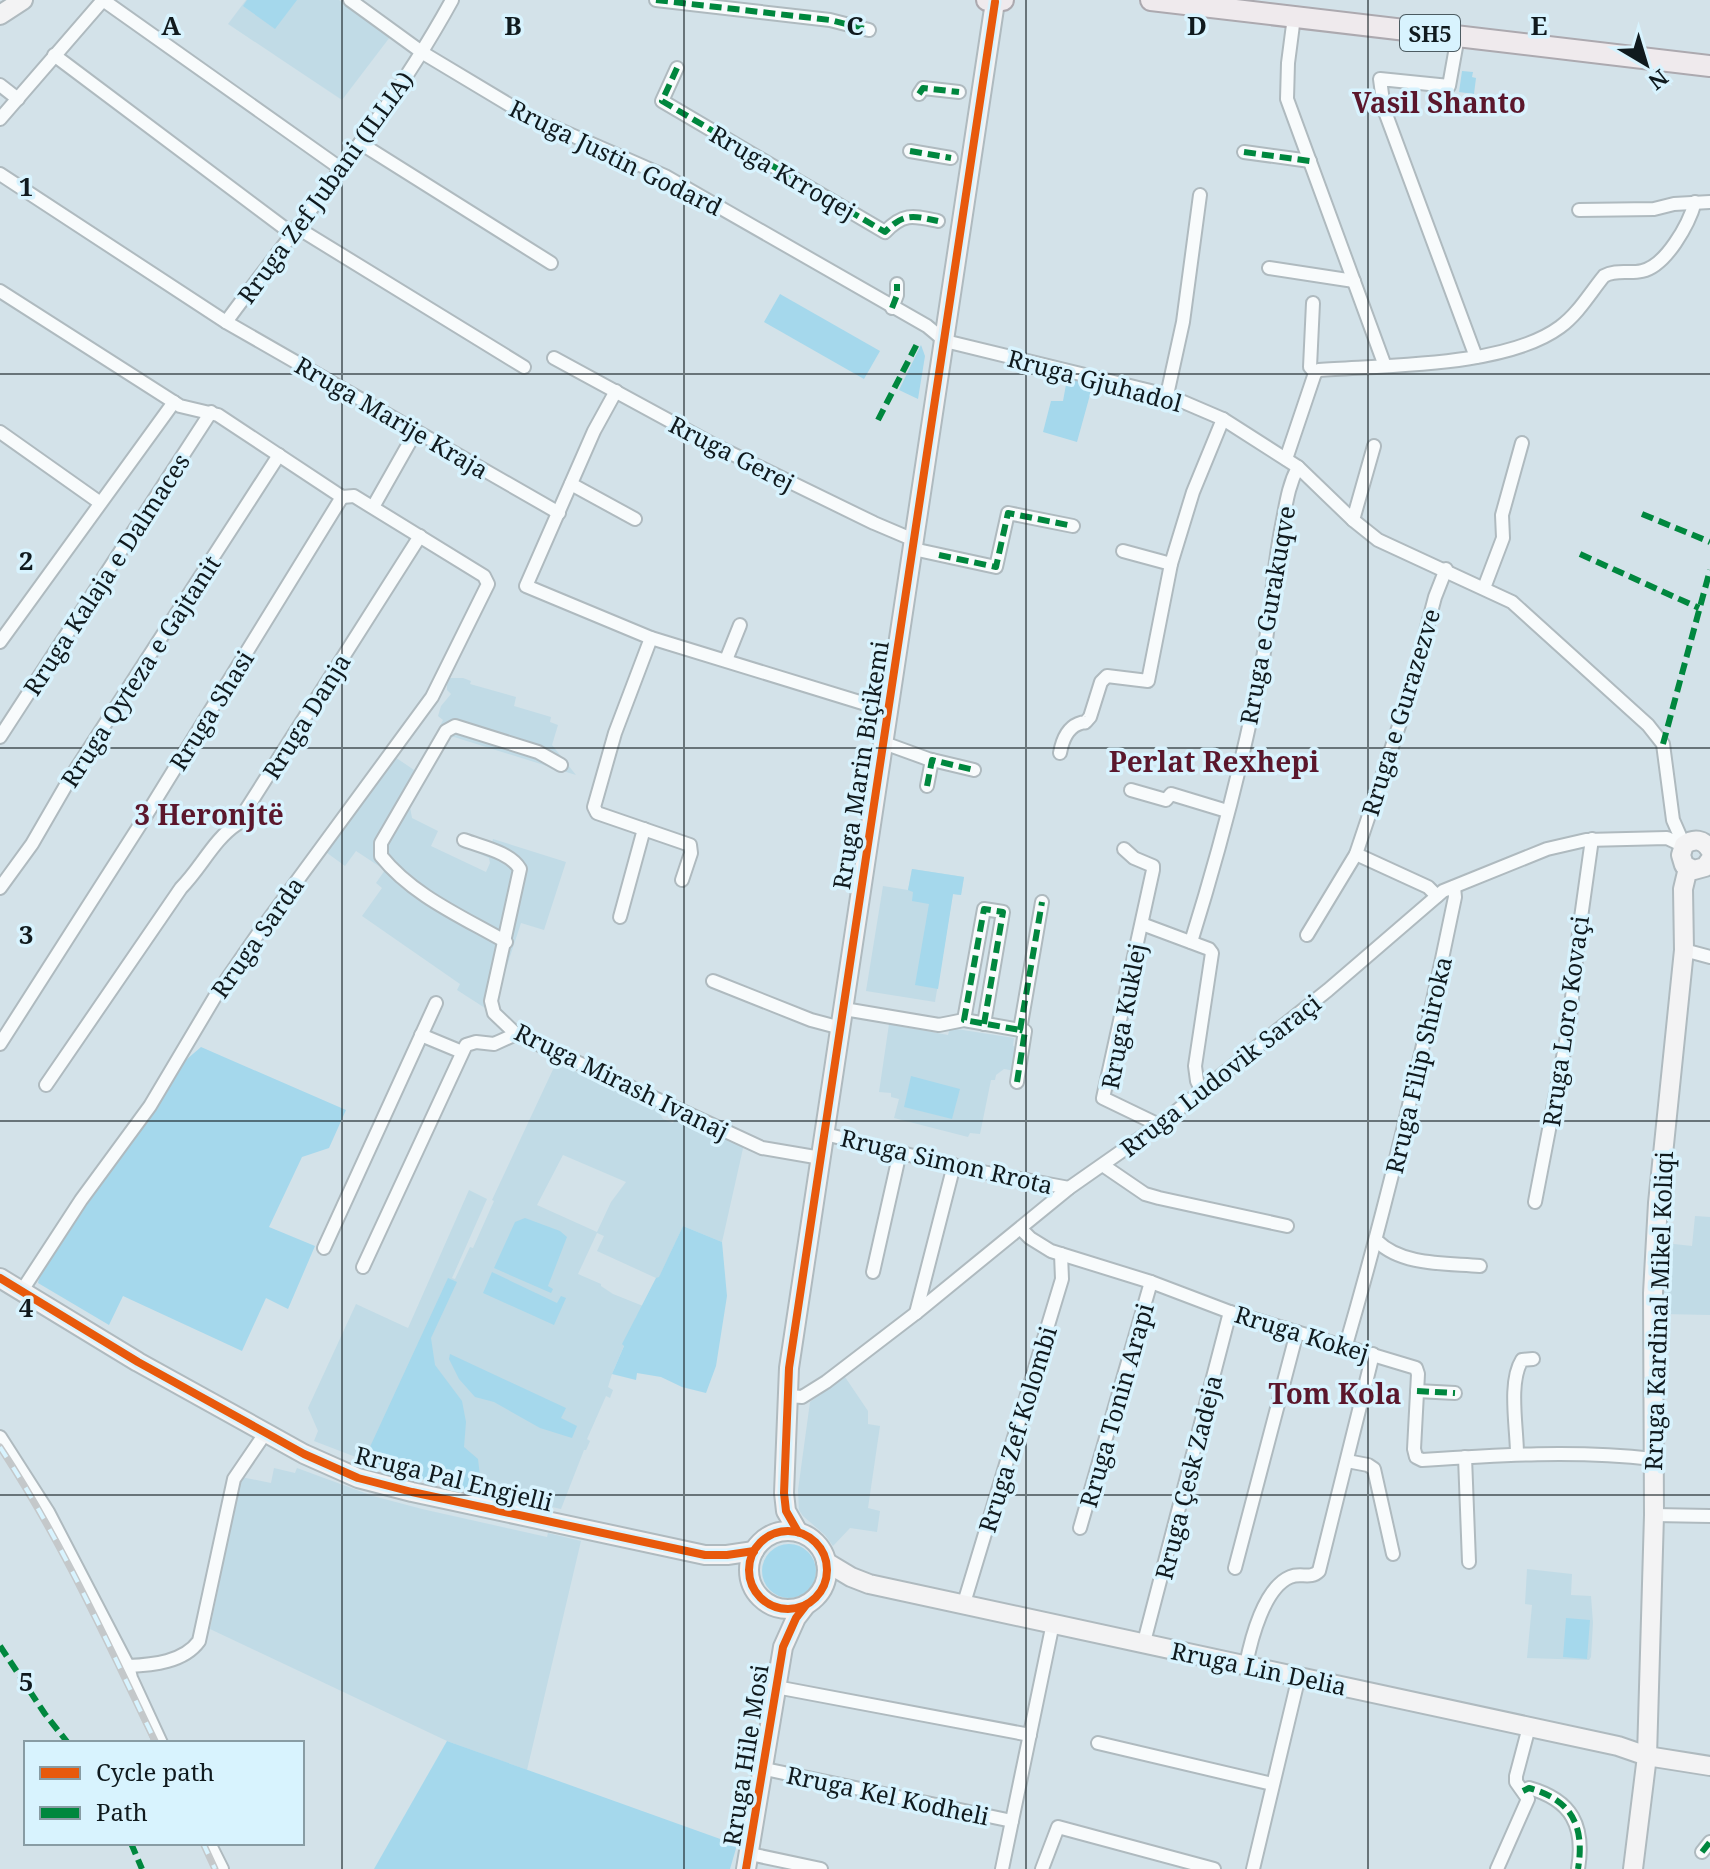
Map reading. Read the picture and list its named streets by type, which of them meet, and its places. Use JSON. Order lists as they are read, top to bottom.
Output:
{
  "streets": {
    "main road": [
      "SH5",
      "Rruga Marin Biçikemi",
      "Rruga Kardinal Mikel Koliqi",
      "Rruga Pal Engjelli",
      "Rruga Lin Delia",
      "Rruga Hile Mosi"
    ],
    "street": [
      "Rruga Justin Godard",
      "Rruga Krroqej",
      "Rruga Zef Jubani (ILLIA)",
      "Rruga Gjuhadol",
      "Rruga Marije Kraja",
      "Rruga Gerej",
      "Rruga Kalaja e Dalmaces",
      "Rruga e Gurakuqve",
      "Rruga Qyteza e Gajtanit",
      "Rruga Shasi",
      "Rruga e Gurazezve",
      "Rruga Danja",
      "Rruga Sarda",
      "Rruga Kuklej",
      "Rruga Loro Kovaçi",
      "Rruga Filip Shiroka",
      "Rruga Ludovik Saraçi",
      "Rruga Mirash Ivanaj",
      "Rruga Simon Rrota",
      "Rruga Kokej",
      "Rruga Tonin Arapi",
      "Rruga Zef Kolombi",
      "Rruga Çesk Zadeja",
      "Rruga Kel Kodheli"
    ]
  },
  "crossings": [
    ["Rruga Justin Godard", "Rruga Zef Jubani (ILLIA)"],
    ["Rruga Justin Godard", "Rruga Gjuhadol"],
    ["Rruga Justin Godard", "Rruga Marin Biçikemi"],
    ["Rruga Zef Jubani (ILLIA)", "Rruga Marije Kraja"],
    ["Rruga Gjuhadol", "Rruga e Gurakuqve"],
    ["Rruga Gjuhadol", "Rruga e Gurazezve"],
    ["Rruga Gjuhadol", "Rruga Marin Biçikemi"],
    ["Rruga Gjuhadol", "Rruga Ludovik Saraçi"],
    ["Rruga Gjuhadol", "Rruga Kardinal Mikel Koliqi"],
    ["Rruga Gerej", "Rruga Marin Biçikemi"],
    ["Rruga e Gurakuqve", "Rruga Kuklej"],
    ["Rruga Danja", "Rruga Sarda"],
    ["Rruga Marin Biçikemi", "Rruga Ludovik Saraçi"],
    ["Rruga Marin Biçikemi", "Rruga Mirash Ivanaj"],
    ["Rruga Marin Biçikemi", "Rruga Simon Rrota"],
    ["Rruga Marin Biçikemi", "Rruga Pal Engjelli"],
    ["Rruga Marin Biçikemi", "Rruga Lin Delia"],
    ["Rruga Marin Biçikemi", "Rruga Hile Mosi"],
    ["Rruga Sarda", "Rruga Pal Engjelli"],
    ["Rruga Kuklej", "Rruga Ludovik Saraçi"],
    ["Rruga Loro Kovaçi", "Rruga Ludovik Saraçi"],
    ["Rruga Filip Shiroka", "Rruga Ludovik Saraçi"],
    ["Rruga Filip Shiroka", "Rruga Kokej"],
    ["Rruga Ludovik Saraçi", "Rruga Simon Rrota"],
    ["Rruga Ludovik Saraçi", "Rruga Kardinal Mikel Koliqi"],
    ["Rruga Ludovik Saraçi", "Rruga Kokej"],
    ["Rruga Kardinal Mikel Koliqi", "Rruga Lin Delia"],
    ["Rruga Kokej", "Rruga Tonin Arapi"],
    ["Rruga Kokej", "Rruga Zef Kolombi"],
    ["Rruga Kokej", "Rruga Çesk Zadeja"],
    ["Rruga Zef Kolombi", "Rruga Lin Delia"],
    ["Rruga Çesk Zadeja", "Rruga Lin Delia"],
    ["Rruga Pal Engjelli", "Rruga Lin Delia"],
    ["Rruga Pal Engjelli", "Rruga Hile Mosi"],
    ["Rruga Lin Delia", "Rruga Hile Mosi"],
    ["Rruga Hile Mosi", "Rruga Kel Kodheli"]
  ],
  "districts": [
    "Vasil Shanto",
    "Perlat Rexhepi",
    "3 Heronjtë",
    "Tom Kola"
  ],
  "legend": ["Cycle path", "Path"],
  "north": "bottom right",
  "grid": {
    "columns": [
      "A",
      "B",
      "C",
      "D",
      "E"
    ],
    "rows": [
      "1",
      "2",
      "3",
      "4",
      "5"
    ]
  }
}
